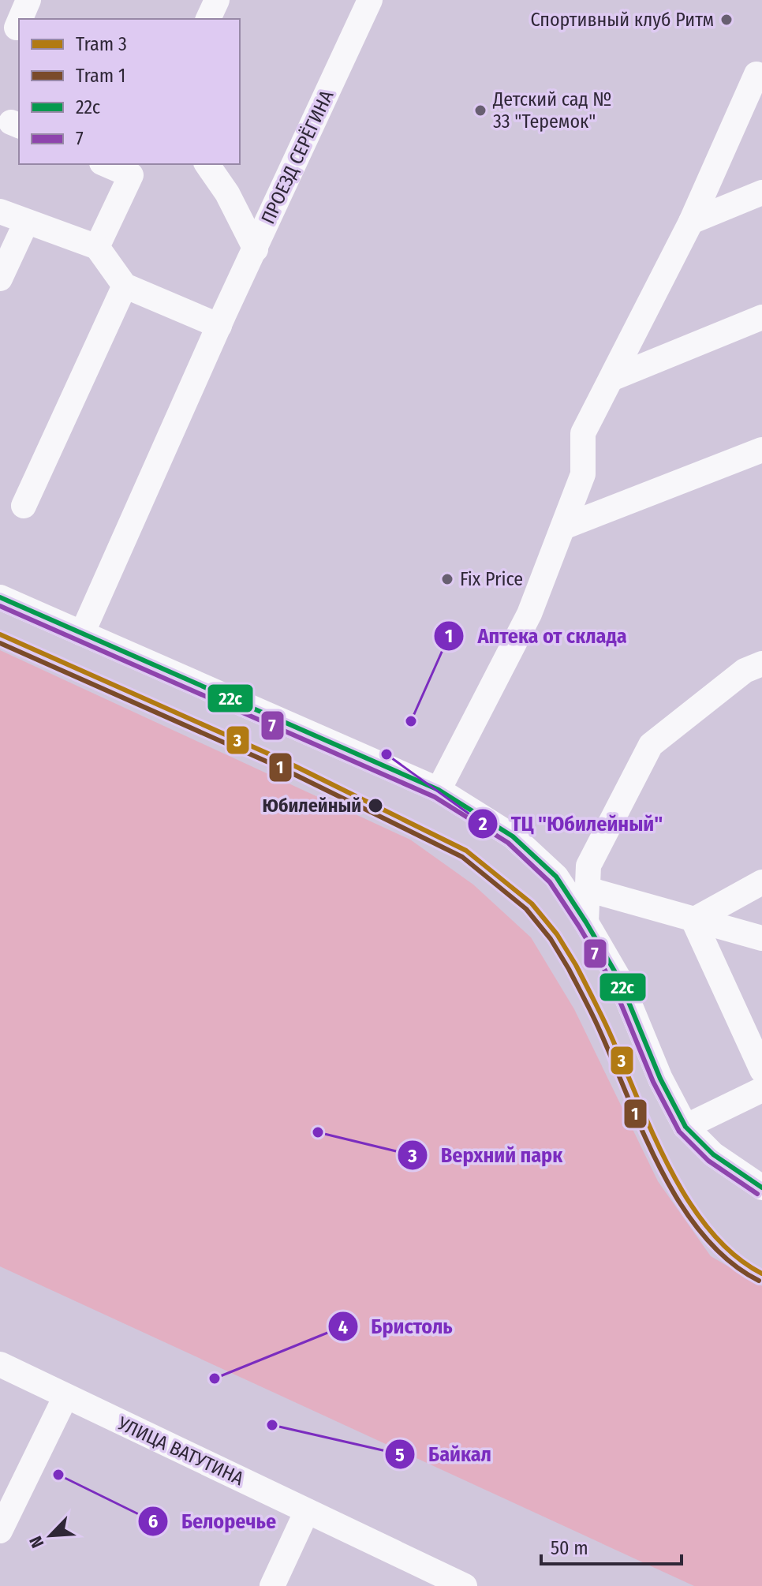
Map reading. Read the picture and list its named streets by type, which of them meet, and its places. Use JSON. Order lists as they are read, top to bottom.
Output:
{
  "streets": {
    "street": ["ПРОЕЗД СЕРЁГИНА", "УЛИЦА ВАТУТИНА"]
  },
  "places": [
    "Спортивный клуб Ритм",
    "Детский сад № 33 \"Теремок\"",
    "Fix Price",
    "Аптека от склада",
    "ТЦ \"Юбилейный\"",
    "Юбилейный",
    "Верхний парк",
    "Бристоль",
    "Байкал",
    "Белоречье"
  ],
  "lines": [
    "transit line 22с",
    "transit line 7",
    "tram line 3",
    "tram line 1"
  ],
  "legend": [
    "Tram 3",
    "Tram 1",
    "22с",
    "7"
  ],
  "scale_bar": "50 m",
  "north": "bottom left"
}
